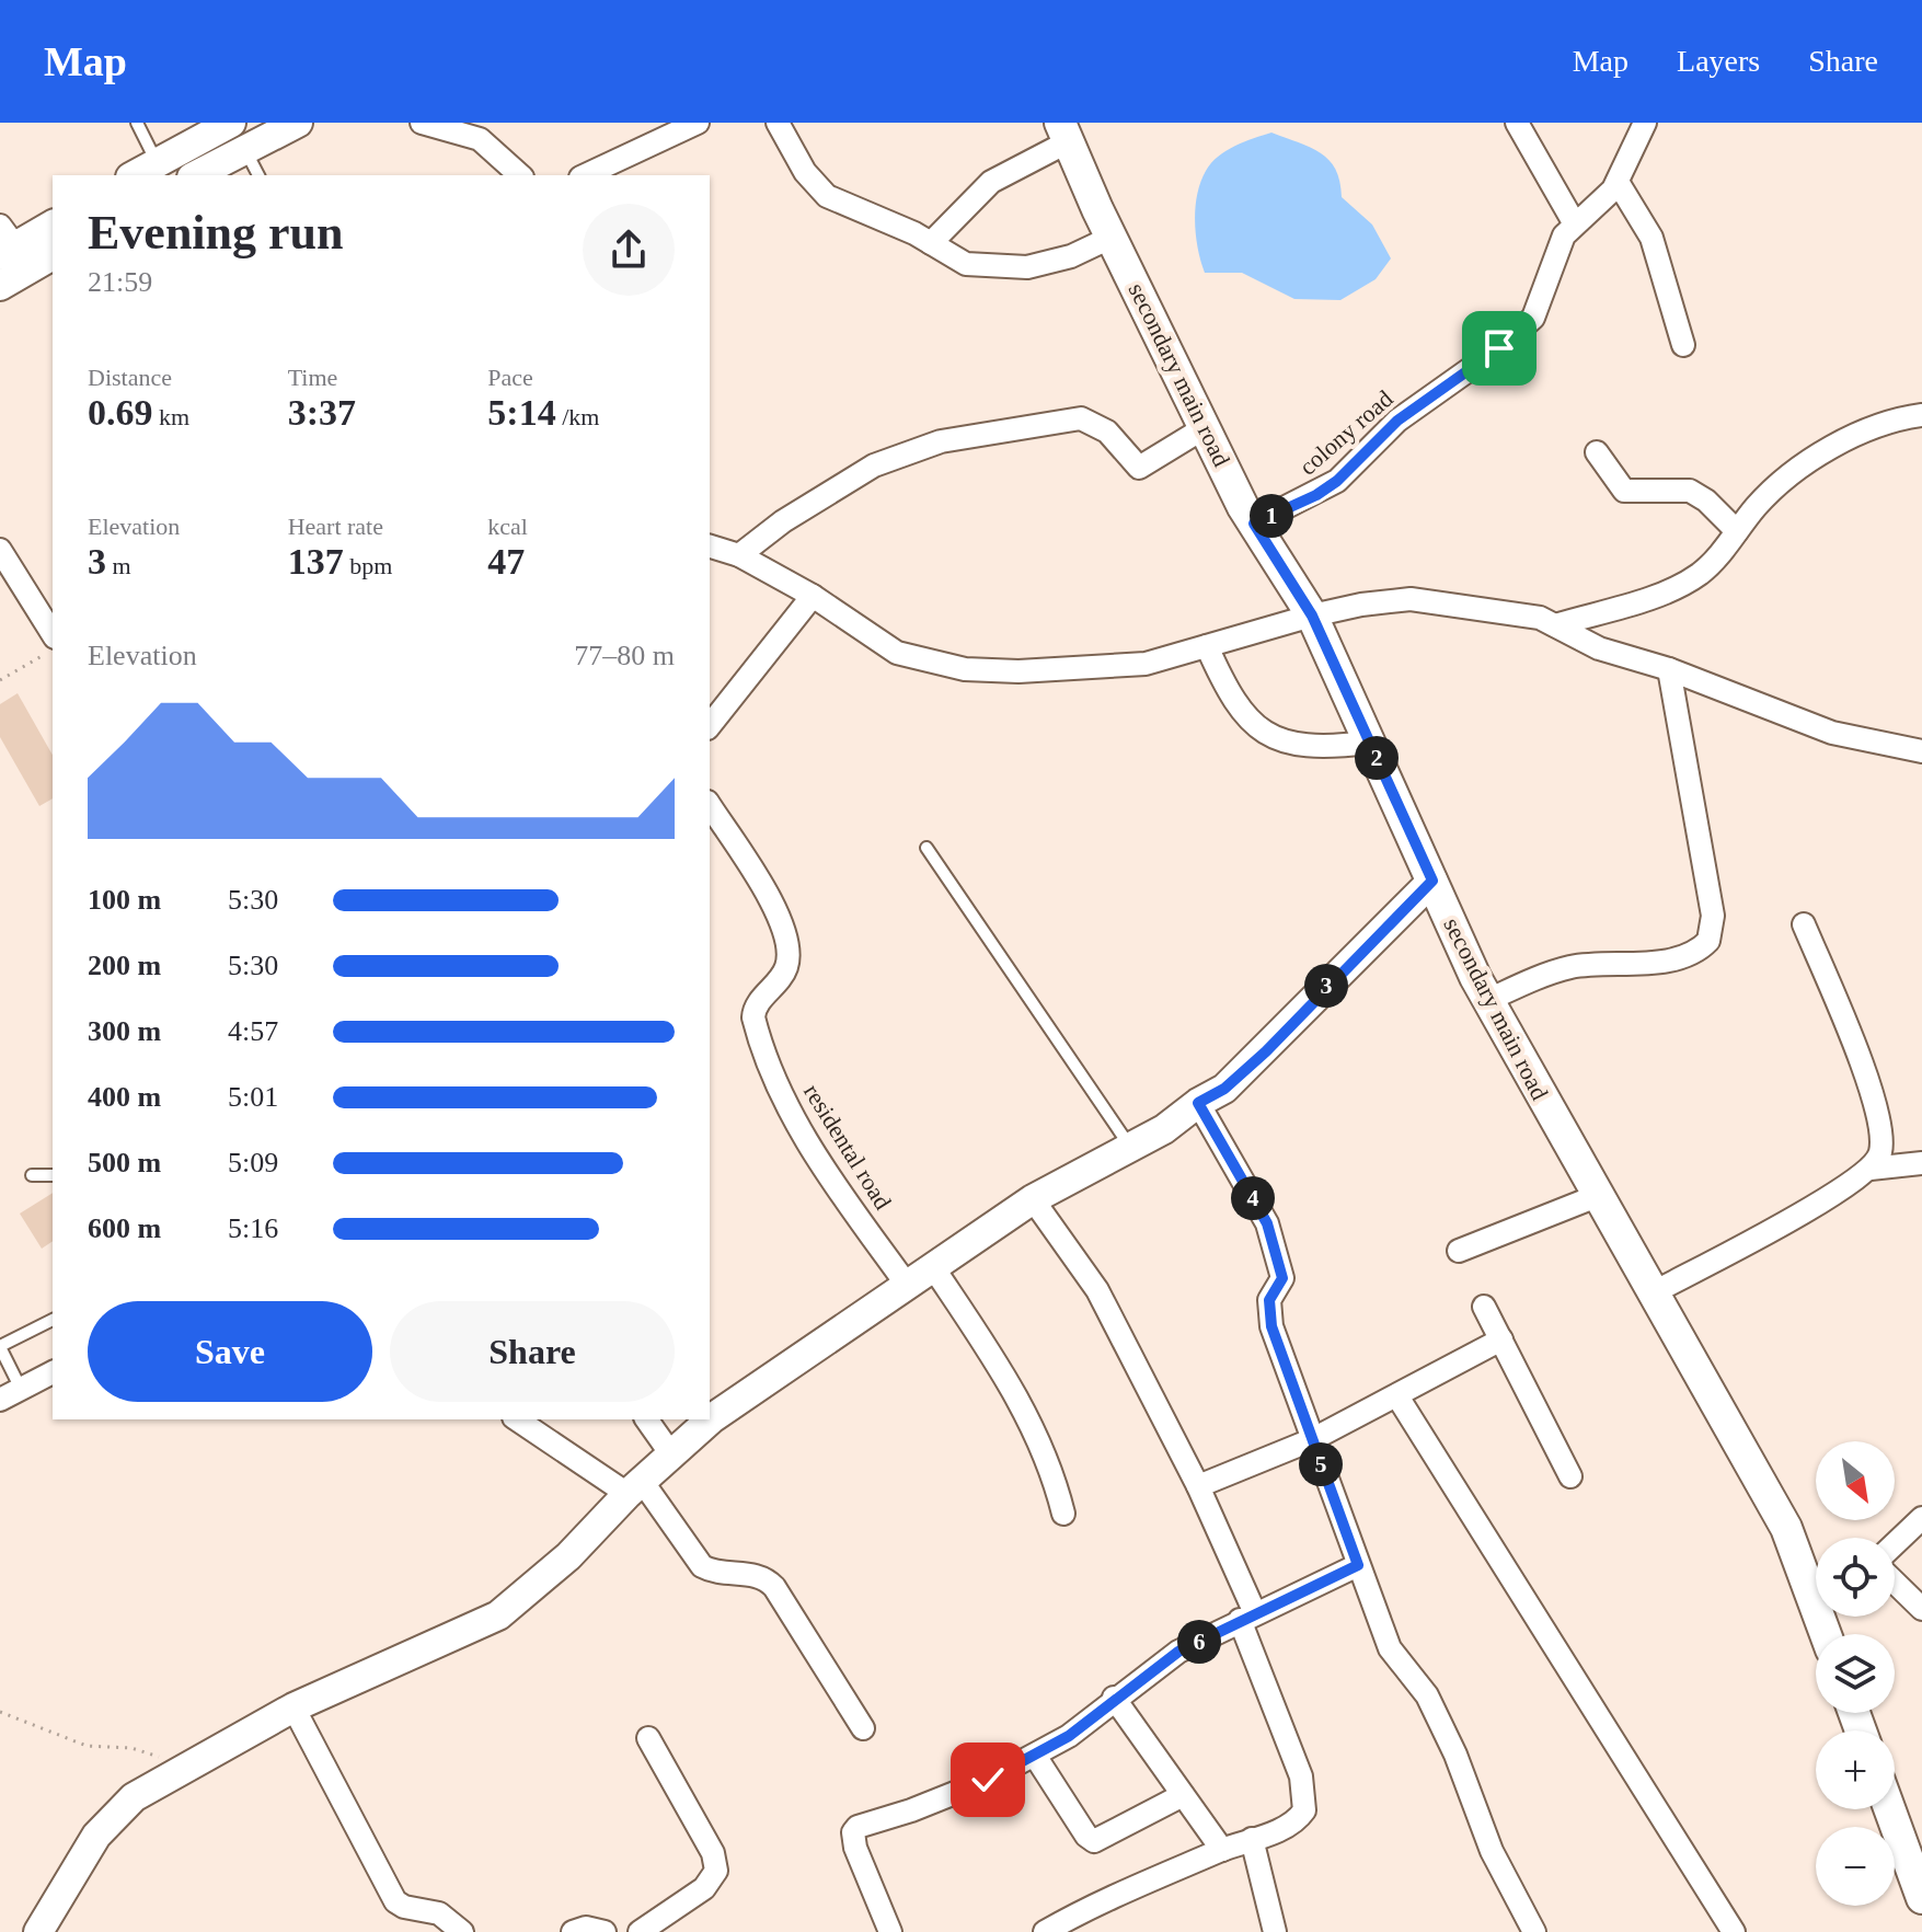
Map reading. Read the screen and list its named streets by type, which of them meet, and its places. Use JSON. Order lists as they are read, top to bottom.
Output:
{
  "streets": {
    "main road": ["secondary main road"],
    "street": ["colony road", "residental road"]
  },
  "crossings": [
    ["secondary main road", "colony road"]
  ],
  "north": "bottom right",
  "page": {
    "header": "Map",
    "nav": ["Map", "Layers", "Share"],
    "heading": ["Evening run", "21:59"],
    "stats": [
      ["Distance", "0.69 km"],
      ["Time", "3:37"],
      ["Pace", "5:14 /km"],
      ["Elevation", "3 m"],
      ["Heart rate", "137 bpm"],
      ["kcal", "47"]
    ],
    "pins": [
      "1",
      "2",
      "3",
      "4",
      "5",
      "6"
    ],
    "chart": ["Elevation", "77–80 m"],
    "list": [
      {
        "name": "100 m",
        "note": "5:30"
      },
      {
        "name": "200 m",
        "note": "5:30"
      },
      {
        "name": "300 m",
        "note": "4:57"
      },
      {
        "name": "400 m",
        "note": "5:01"
      },
      {
        "name": "500 m",
        "note": "5:09"
      },
      {
        "name": "600 m",
        "note": "5:16"
      }
    ],
    "buttons": ["Save", "Share"],
    "map_buttons": ["+", "−"]
  }
}
